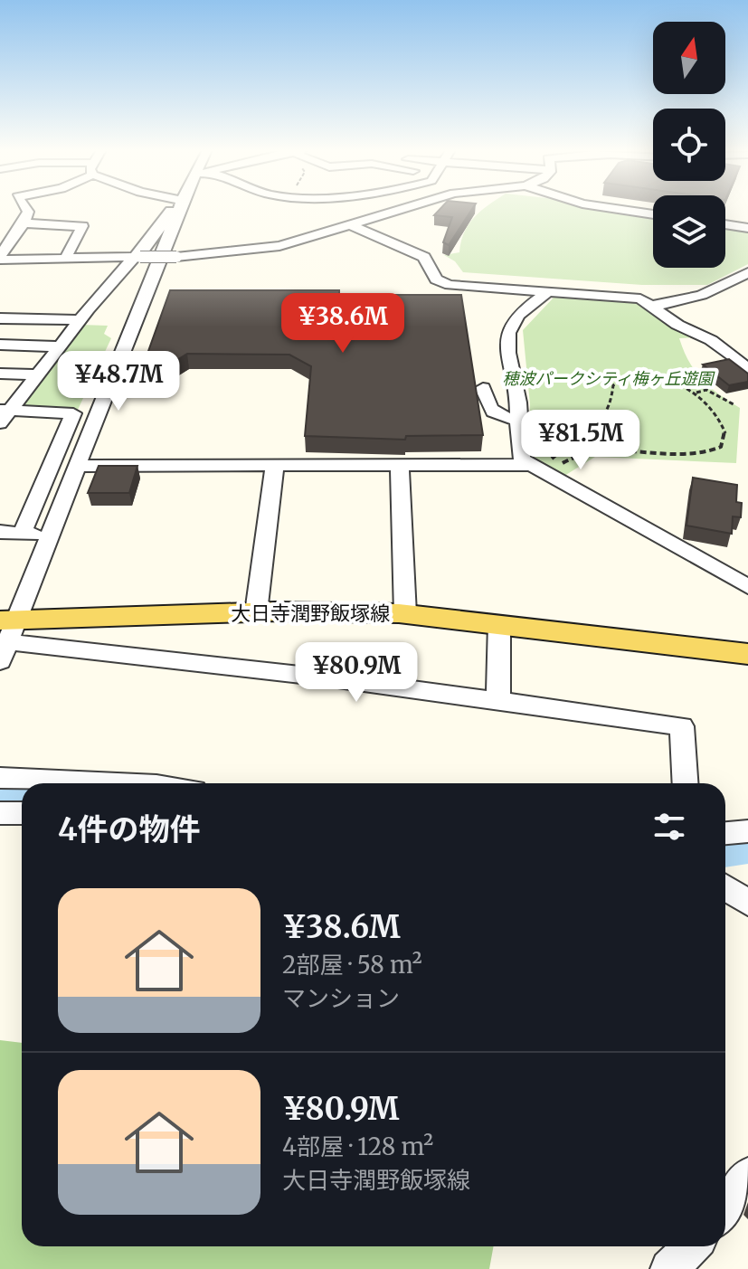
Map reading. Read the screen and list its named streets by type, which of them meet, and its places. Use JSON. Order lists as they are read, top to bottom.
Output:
{
  "streets": {
    "main road": ["大日寺潤野飯塚線"]
  },
  "parks": ["穂波パークシティ梅ヶ丘遊園"],
  "north": "top",
  "page": {
    "price": [
      "¥38.6M",
      "¥48.7M",
      "¥81.5M",
      "¥80.9M"
    ],
    "heading": "4件の物件",
    "list": [
      {
        "name": "¥38.6M",
        "note": "2部屋 · 58 m² · マンション"
      },
      {
        "name": "¥80.9M",
        "note": "4部屋 · 128 m² · 大日寺潤野飯塚線"
      }
    ]
  }
}
